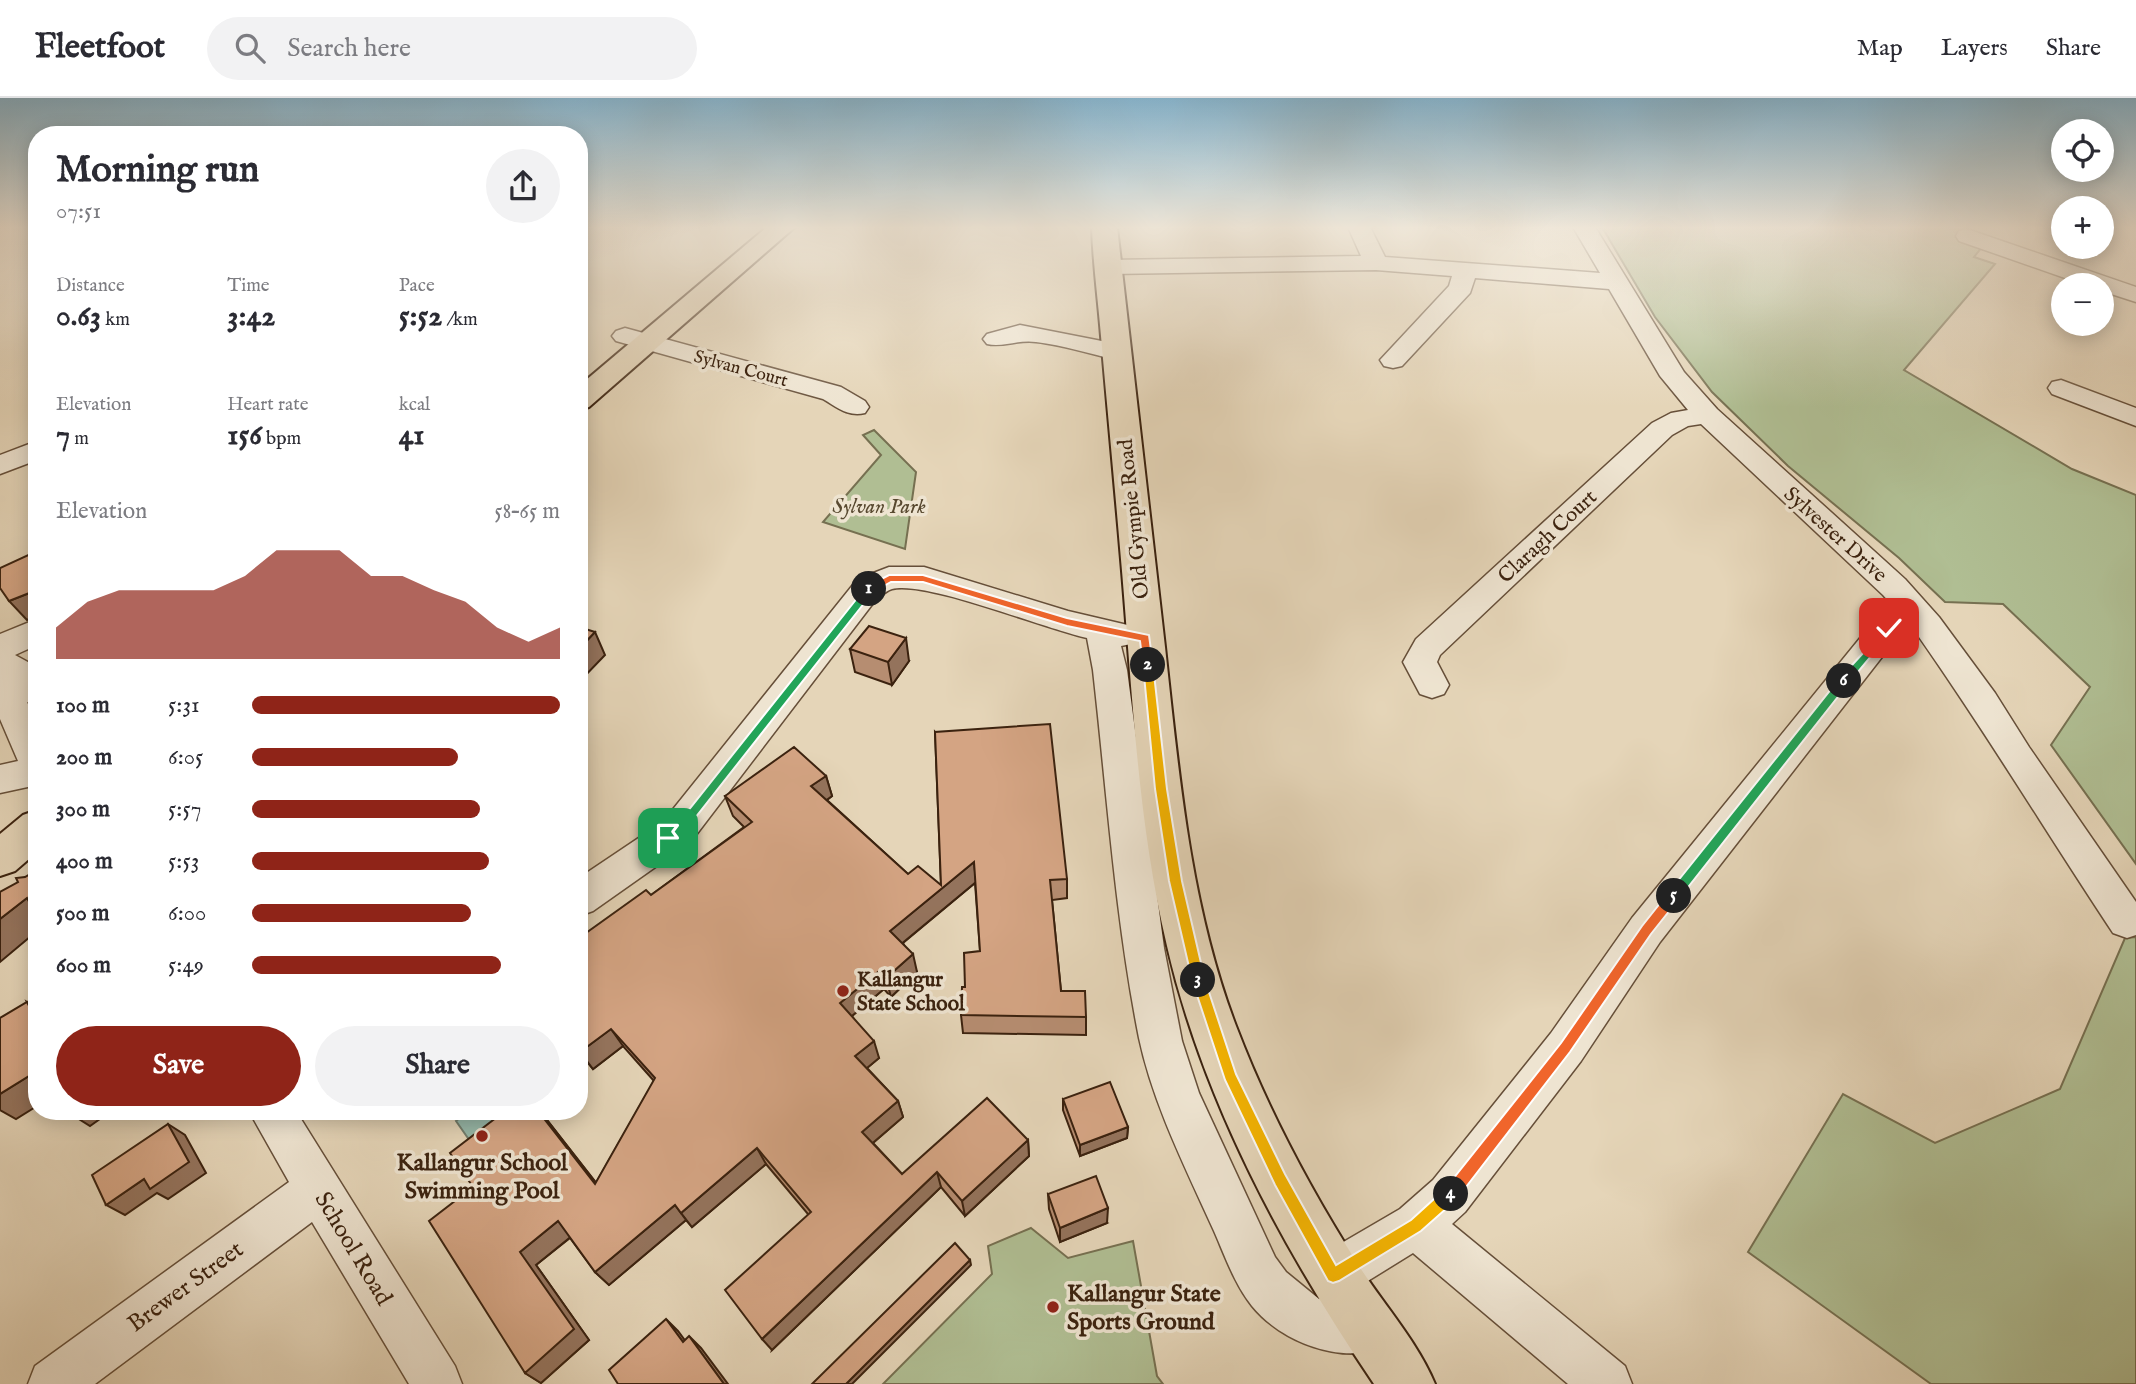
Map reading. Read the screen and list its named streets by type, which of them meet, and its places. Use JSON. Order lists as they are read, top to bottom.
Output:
{
  "streets": {
    "main road": ["Old Gympie Road"],
    "street": [
      "Sylvan Court",
      "Sylvester Drive",
      "Claragh Court",
      "School Road",
      "Brewer Street"
    ]
  },
  "crossings": [
    ["Sylvester Drive", "Claragh Court"],
    ["School Road", "Brewer Street"]
  ],
  "parks": ["Sylvan Park"],
  "places": ["Kallangur State School", "Kallangur School Swimming Pool", "Kallangur State Sports Ground"],
  "page": {
    "header": "Fleetfoot",
    "search": "Search here",
    "nav": ["Map", "Layers", "Share"],
    "map_buttons": ["+", "−"],
    "heading": ["Morning run", "07:51"],
    "stats": [
      ["Distance", "0.63 km"],
      ["Time", "3:42"],
      ["Pace", "5:52 /km"],
      ["Elevation", "7 m"],
      ["Heart rate", "156 bpm"],
      ["kcal", "41"]
    ],
    "chart": ["Elevation", "58–65 m"],
    "pins": [
      "1",
      "2",
      "6",
      "5",
      "3",
      "4"
    ],
    "list": [
      {
        "name": "100 m",
        "note": "5:31"
      },
      {
        "name": "200 m",
        "note": "6:05"
      },
      {
        "name": "300 m",
        "note": "5:57"
      },
      {
        "name": "400 m",
        "note": "5:53"
      },
      {
        "name": "500 m",
        "note": "6:00"
      },
      {
        "name": "600 m",
        "note": "5:49"
      }
    ],
    "buttons": ["Save", "Share"]
  }
}
